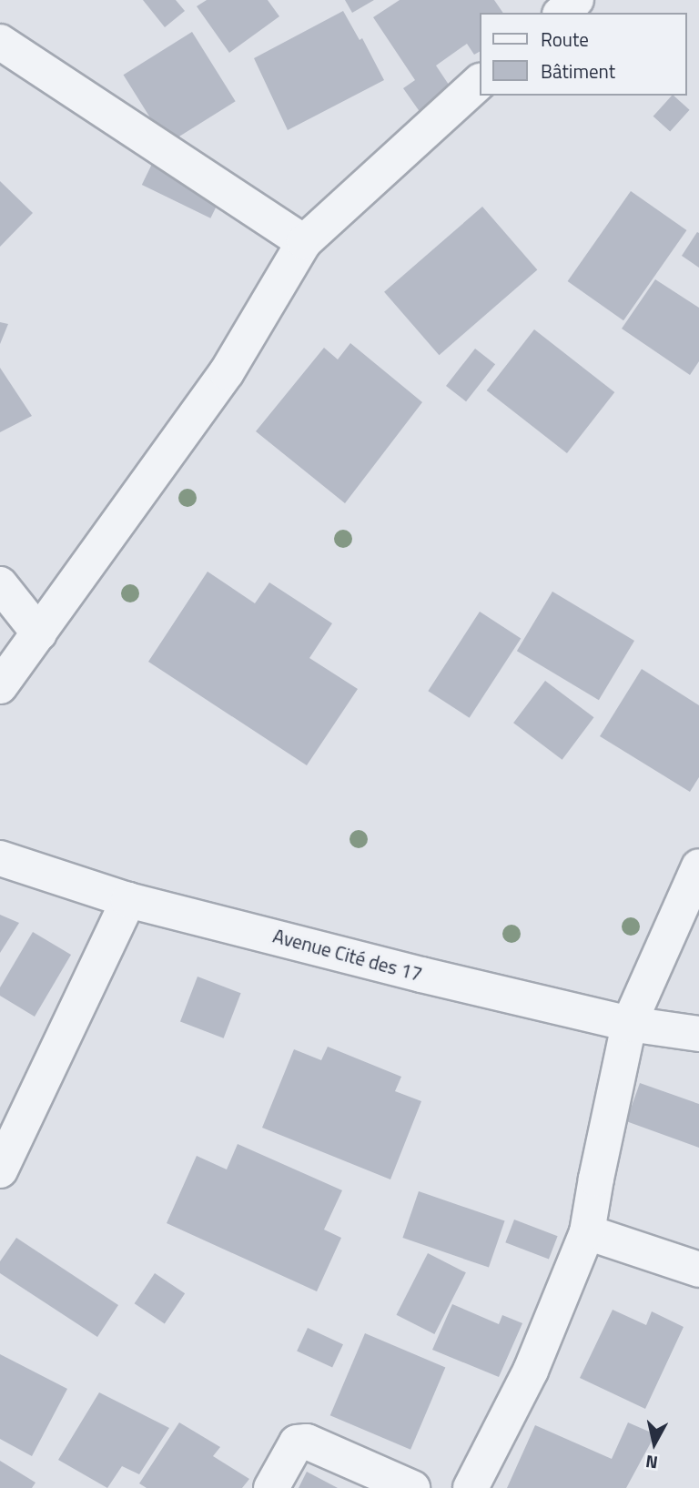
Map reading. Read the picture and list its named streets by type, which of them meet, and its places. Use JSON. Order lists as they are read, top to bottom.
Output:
{
  "streets": {
    "street": ["Avenue Cité des 17"]
  },
  "legend": ["Route", "Bâtiment"],
  "north": "bottom"
}
